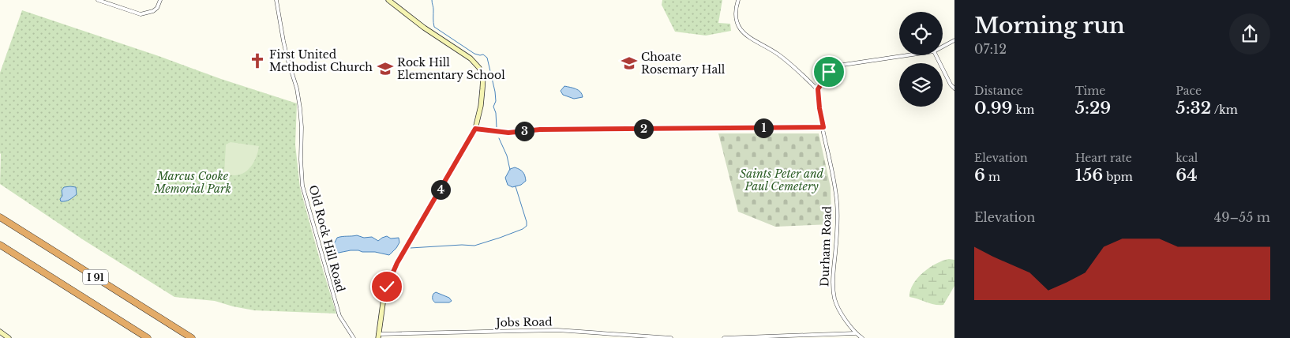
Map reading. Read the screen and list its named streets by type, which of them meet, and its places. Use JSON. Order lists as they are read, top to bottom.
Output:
{
  "streets": {
    "highway": ["I 91"],
    "street": ["Old Rock Hill Road", "Durham Road", "Jobs Road"]
  },
  "parks": ["Saints Peter and Paul Cemetery", "Marcus Cooke Memorial Park"],
  "places": {
    "church": ["First United Methodist Church"],
    "school or university": ["Choate Rosemary Hall", "Rock Hill Elementary School"]
  },
  "page": {
    "heading": ["Morning run", "07:12"],
    "stats": [
      ["Distance", "0.99 km"],
      ["Time", "5:29"],
      ["Pace", "5:32 /km"],
      ["Elevation", "6 m"],
      ["Heart rate", "156 bpm"],
      ["kcal", "64"]
    ],
    "pins": [
      "1",
      "2",
      "3",
      "4"
    ],
    "chart": ["Elevation", "49–55 m"]
  }
}
